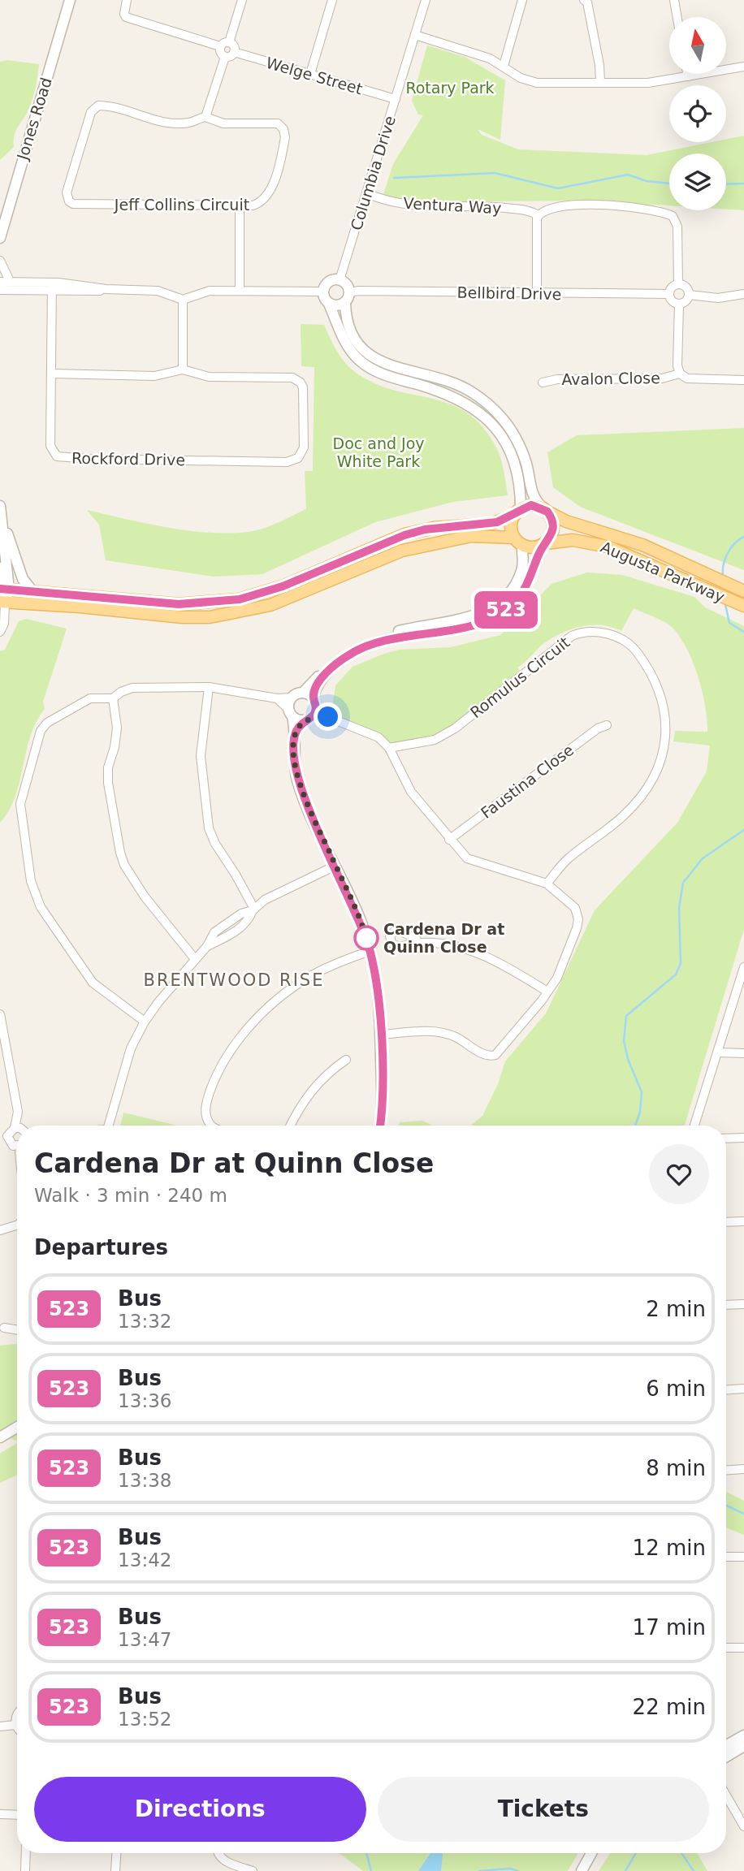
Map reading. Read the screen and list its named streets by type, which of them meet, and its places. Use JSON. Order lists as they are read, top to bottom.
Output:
{
  "streets": {
    "main road": ["Augusta Parkway"],
    "street": [
      "Welge Street",
      "Jones Road",
      "Columbia Drive",
      "Jeff Collins Circuit",
      "Ventura Way",
      "Bellbird Drive",
      "Avalon Close",
      "Rockford Drive",
      "Romulus Circuit",
      "Faustina Close"
    ]
  },
  "crossings": [
    ["Welge Street", "Columbia Drive"],
    ["Columbia Drive", "Ventura Way"],
    ["Columbia Drive", "Bellbird Drive"]
  ],
  "districts": ["BRENTWOOD RISE"],
  "parks": ["Rotary Park", "Doc and Joy White Park"],
  "places": ["Cardena Dr at Quinn Close"],
  "lines": ["bus line 523"],
  "north": "top",
  "page": {
    "on_map": "523",
    "heading": [
      ["Cardena Dr at Quinn Close", "Walk · 3 min · 240 m"],
      "Departures"
    ],
    "list": [
      {
        "mark": "523",
        "name": "Bus",
        "note": "13:32",
        "value": "2 min"
      },
      {
        "mark": "523",
        "name": "Bus",
        "note": "13:36",
        "value": "6 min"
      },
      {
        "mark": "523",
        "name": "Bus",
        "note": "13:38",
        "value": "8 min"
      },
      {
        "mark": "523",
        "name": "Bus",
        "note": "13:42",
        "value": "12 min"
      },
      {
        "mark": "523",
        "name": "Bus",
        "note": "13:47",
        "value": "17 min"
      },
      {
        "mark": "523",
        "name": "Bus",
        "note": "13:52",
        "value": "22 min"
      }
    ],
    "buttons": ["Directions", "Tickets"]
  }
}
